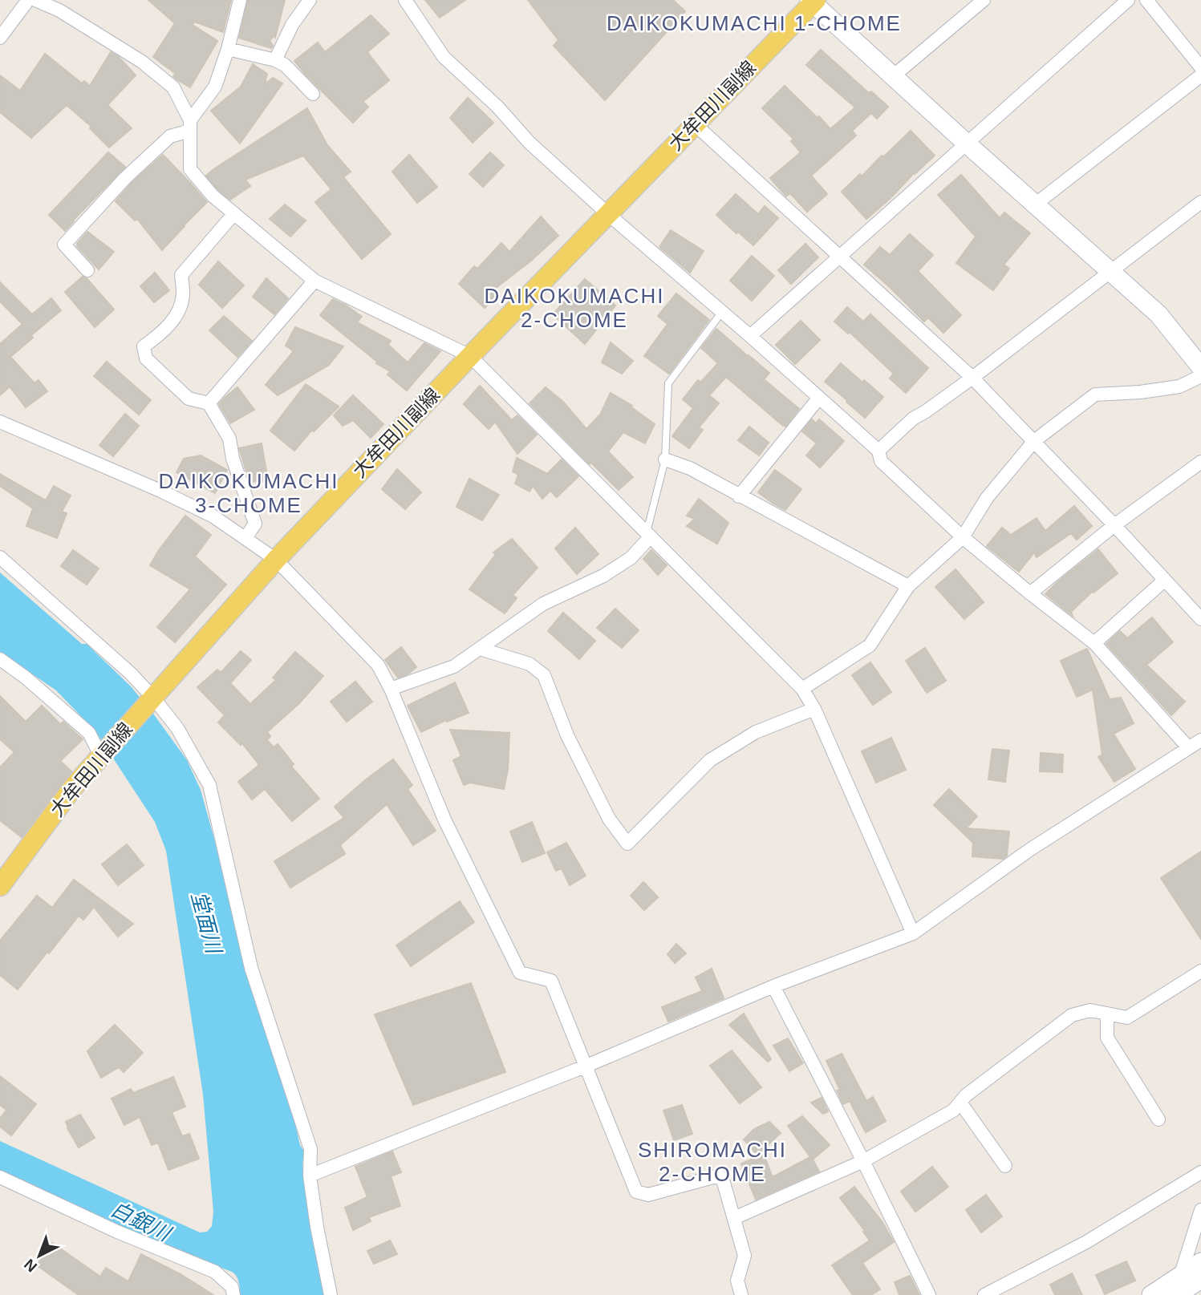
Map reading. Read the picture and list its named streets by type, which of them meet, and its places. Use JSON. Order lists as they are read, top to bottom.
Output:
{
  "streets": {
    "main road": ["大牟田川副線"]
  },
  "districts": [
    "DAIKOKUMACHI 1-CHOME",
    "DAIKOKUMACHI 2-CHOME",
    "DAIKOKUMACHI 3-CHOME",
    "SHIROMACHI 2-CHOME"
  ],
  "water": ["堂面川", "白銀川"],
  "north": "bottom left"
}
